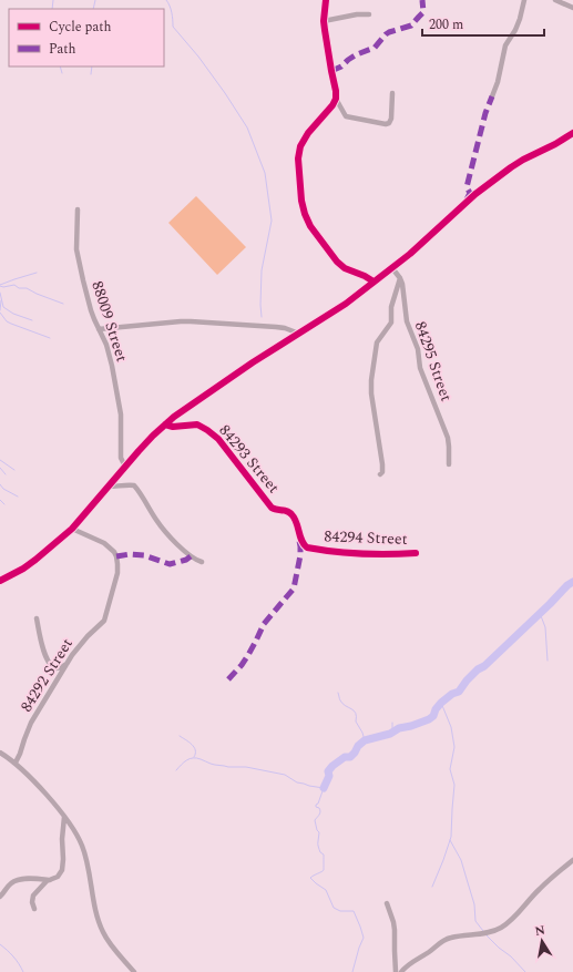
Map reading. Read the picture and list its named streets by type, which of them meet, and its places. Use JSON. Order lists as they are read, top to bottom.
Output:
{
  "streets": {
    "street": [
      "88009 Street",
      "84295 Street",
      "84293 Street",
      "84294 Street",
      "84292 Street"
    ]
  },
  "crossings": [
    ["84293 Street", "84294 Street"]
  ],
  "legend": ["Cycle path", "Path"],
  "scale_bar": "200 m",
  "north": "top"
}
